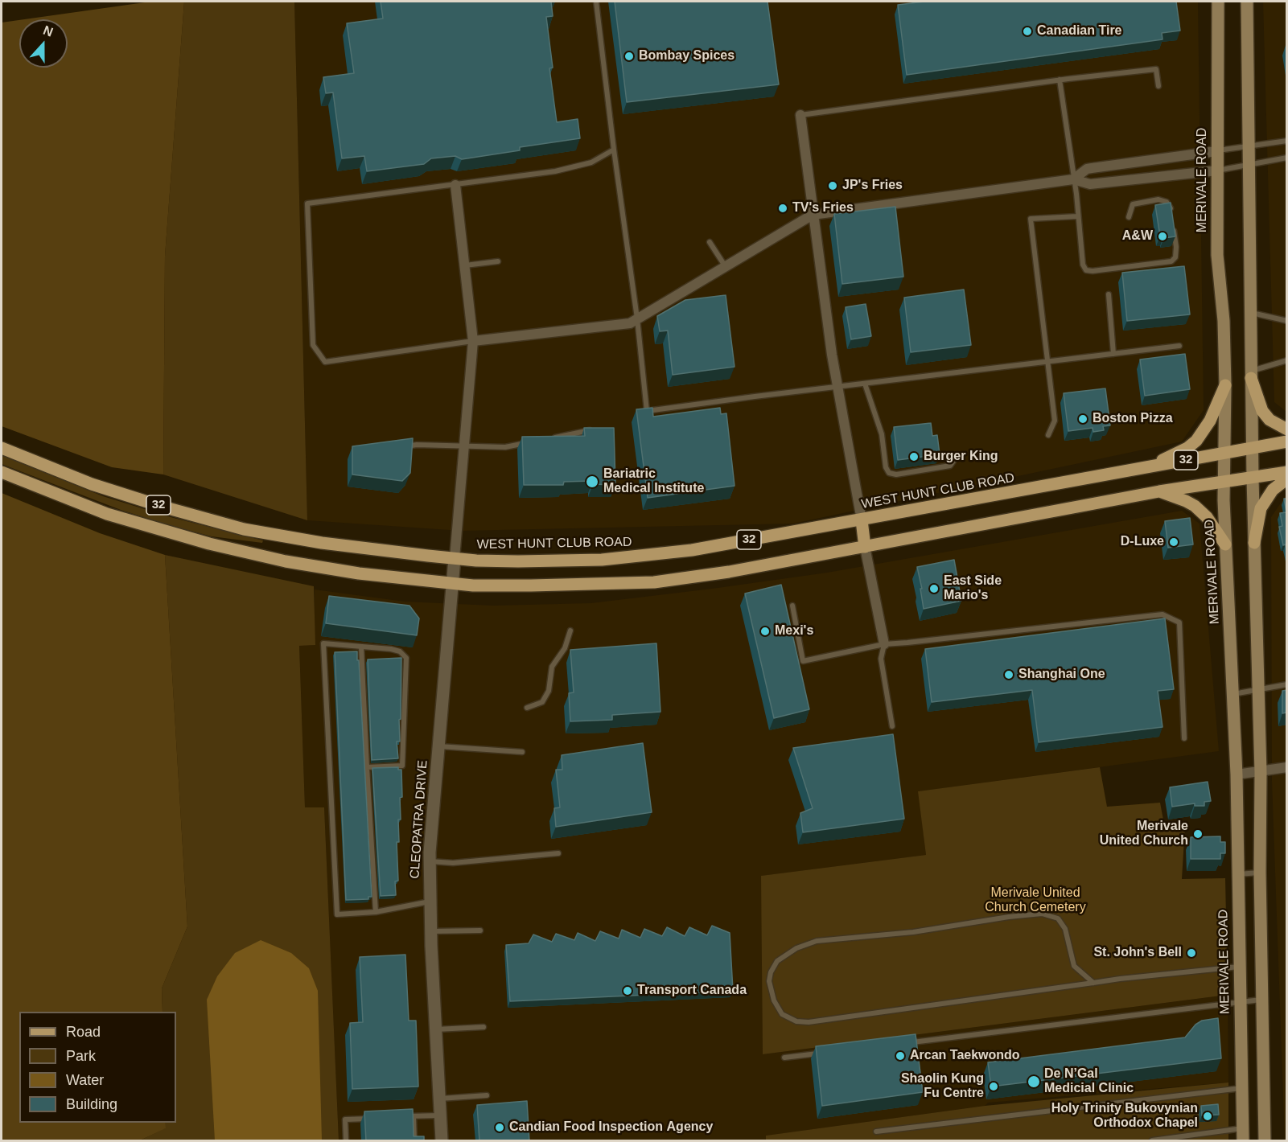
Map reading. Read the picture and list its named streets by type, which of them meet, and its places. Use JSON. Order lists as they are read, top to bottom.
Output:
{
  "streets": {
    "main road": ["MERIVALE ROAD", "32", "WEST HUNT CLUB ROAD"],
    "street": ["CLEOPATRA DRIVE"]
  },
  "crossings": [
    ["MERIVALE ROAD", "32"],
    ["MERIVALE ROAD", "WEST HUNT CLUB ROAD"],
    ["32", "CLEOPATRA DRIVE"],
    ["WEST HUNT CLUB ROAD", "CLEOPATRA DRIVE"]
  ],
  "parks": ["Merivale United Church Cemetery"],
  "places": [
    "Canadian Tire",
    "Bombay Spices",
    "JP's Fries",
    "TV's Fries",
    "A&W",
    "Boston Pizza",
    "Burger King",
    "Bariatric Medical Institute",
    "D-Luxe",
    "East Side Mario's",
    "Mexi's",
    "Shanghai One",
    "Merivale United Church",
    "St. John's Bell",
    "Transport Canada",
    "Arcan Taekwondo",
    "De N’Gal Medicial Clinic",
    "Shaolin Kung Fu Centre",
    "Holy Trinity Bukovynian Orthodox Chapel",
    "Candian Food Inspection Agency"
  ],
  "legend": [
    "Road",
    "Park",
    "Water",
    "Building"
  ],
  "north": "top"
}
